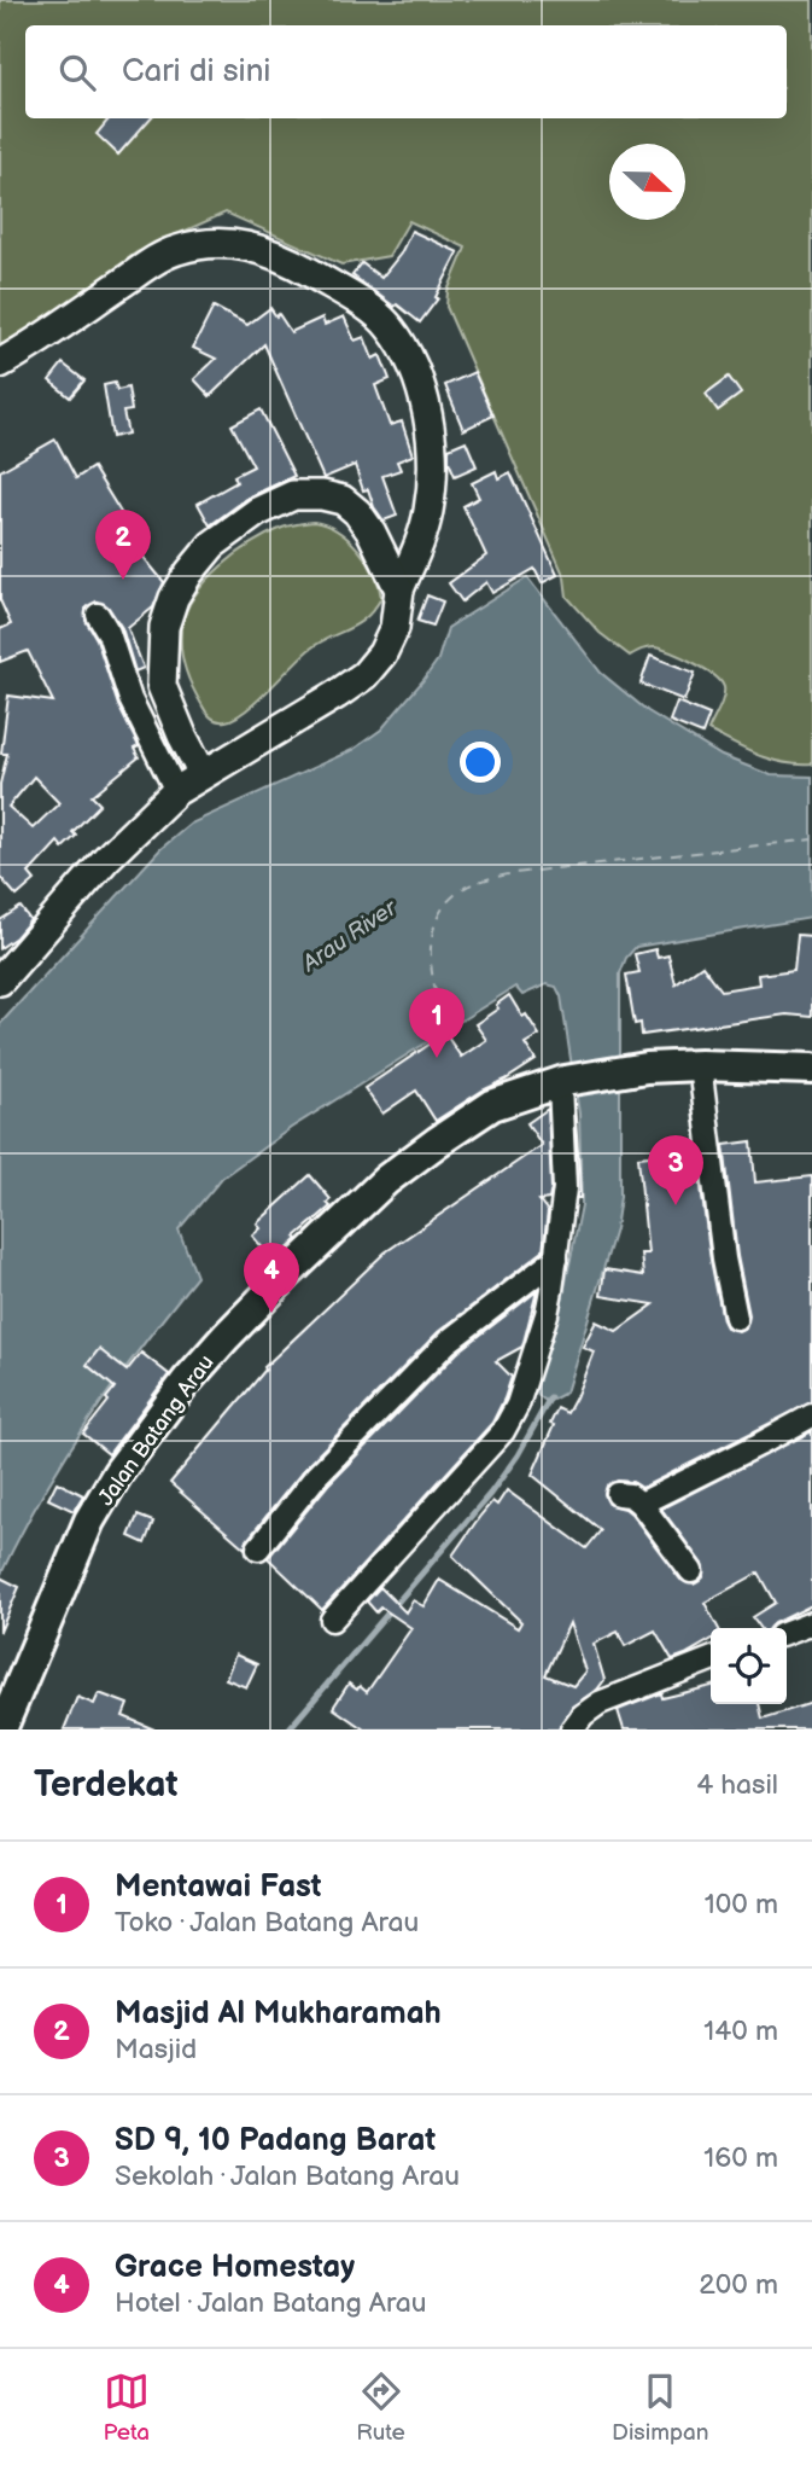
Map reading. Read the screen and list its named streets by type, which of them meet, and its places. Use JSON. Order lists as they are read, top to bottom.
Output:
{
  "streets": {
    "main road": ["Jalan Batang Arau"]
  },
  "water": ["Arau River"],
  "north": "right",
  "page": {
    "search": "Cari di sini",
    "pins": [
      "2",
      "1",
      "3",
      "4"
    ],
    "heading": ["Terdekat", "4 hasil"],
    "list": [
      {
        "mark": "1",
        "name": "Mentawai Fast",
        "note": "Toko · Jalan Batang Arau",
        "value": "100 m"
      },
      {
        "mark": "2",
        "name": "Masjid Al Mukharamah",
        "note": "Masjid",
        "value": "140 m"
      },
      {
        "mark": "3",
        "name": "SD 9, 10 Padang Barat",
        "note": "Sekolah · Jalan Batang Arau",
        "value": "160 m"
      },
      {
        "mark": "4",
        "name": "Grace Homestay",
        "note": "Hotel · Jalan Batang Arau",
        "value": "200 m"
      }
    ],
    "nav": ["Peta", "Rute", "Disimpan"]
  }
}
